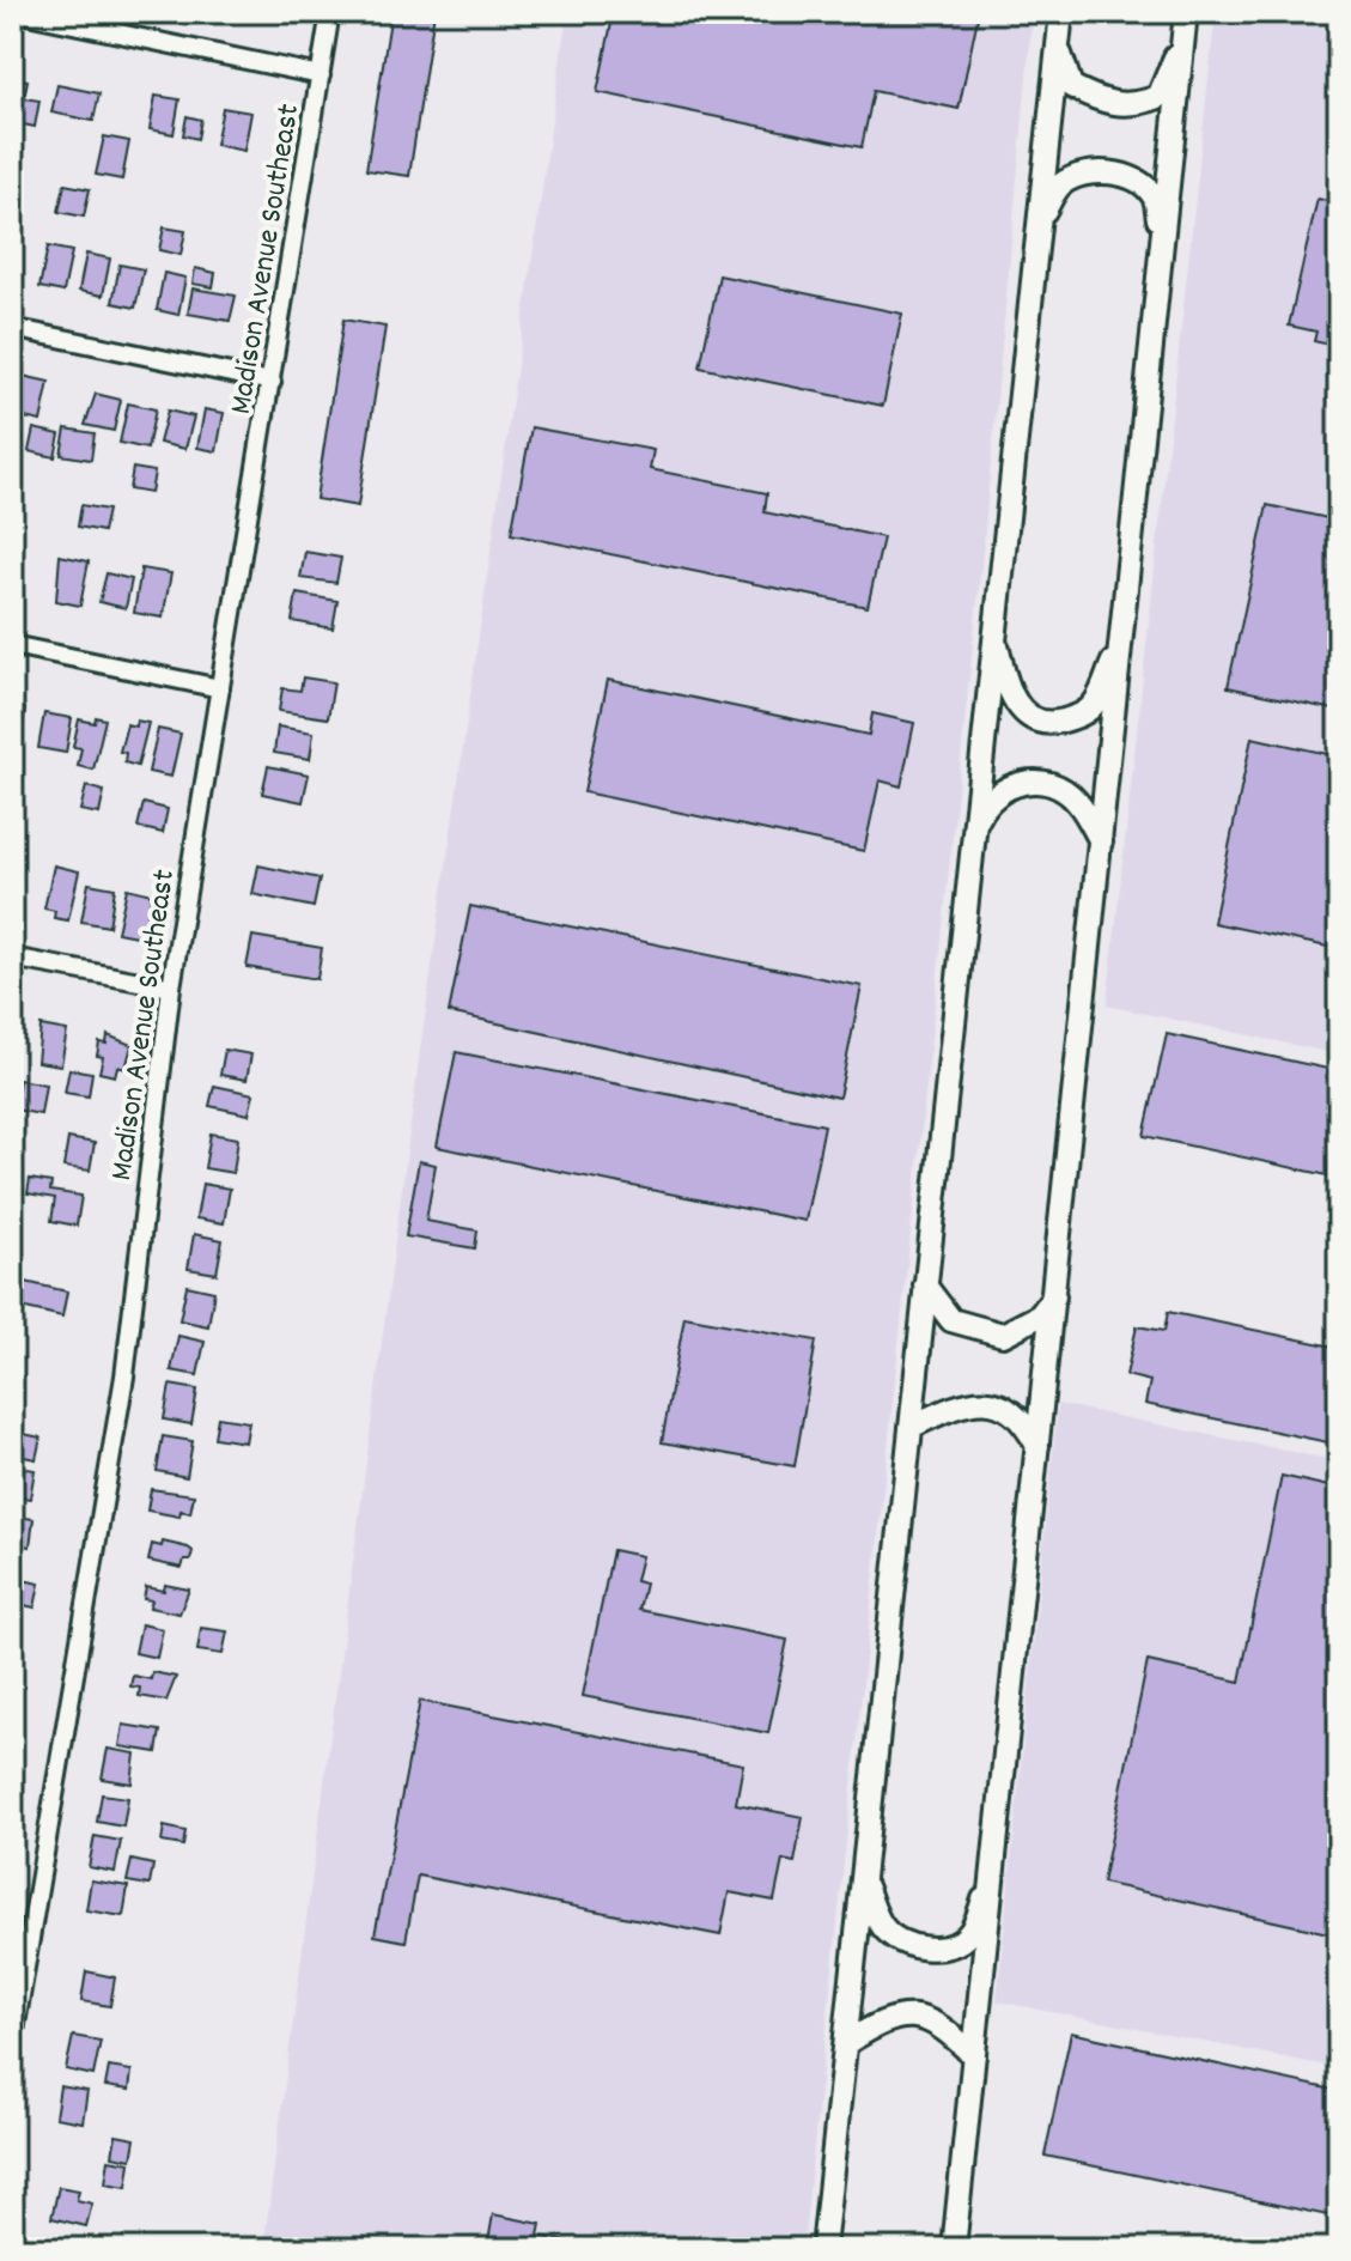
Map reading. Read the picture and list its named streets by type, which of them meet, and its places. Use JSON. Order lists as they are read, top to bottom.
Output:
{
  "streets": {
    "street": ["Madison Avenue Southeast"]
  }
}
